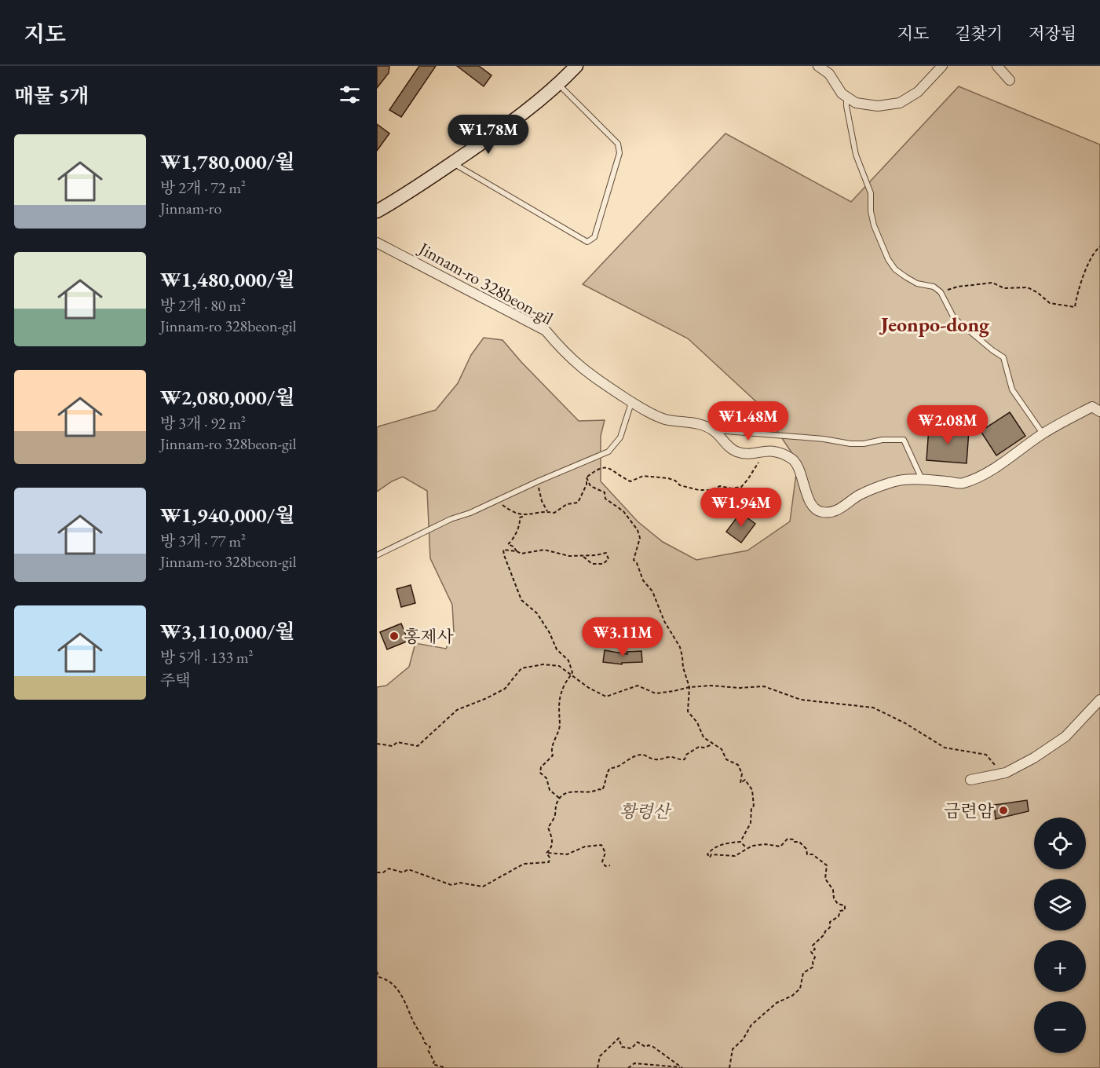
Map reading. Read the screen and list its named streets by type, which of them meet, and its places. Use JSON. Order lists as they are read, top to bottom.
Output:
{
  "streets": {
    "street": ["Jinnam-ro 328beon-gil"]
  },
  "districts": ["Jeonpo-dong"],
  "parks": ["황령산"],
  "places": ["홍제사", "금련암"],
  "page": {
    "header": "지도",
    "nav": ["지도", "길찾기", "저장됨"],
    "heading": "매물 5개",
    "price": [
      "₩1.78M",
      "₩1.48M",
      "₩2.08M",
      "₩1.94M",
      "₩3.11M"
    ],
    "list": [
      {
        "name": "₩1,780,000/월",
        "note": "방 2개 · 72 m² · Jinnam-ro"
      },
      {
        "name": "₩1,480,000/월",
        "note": "방 2개 · 80 m² · Jinnam-ro 328beon-gil"
      },
      {
        "name": "₩2,080,000/월",
        "note": "방 3개 · 92 m² · Jinnam-ro 328beon-gil"
      },
      {
        "name": "₩1,940,000/월",
        "note": "방 3개 · 77 m² · Jinnam-ro 328beon-gil"
      },
      {
        "name": "₩3,110,000/월",
        "note": "방 5개 · 133 m² · 주택"
      }
    ],
    "map_buttons": ["+", "−"]
  }
}
